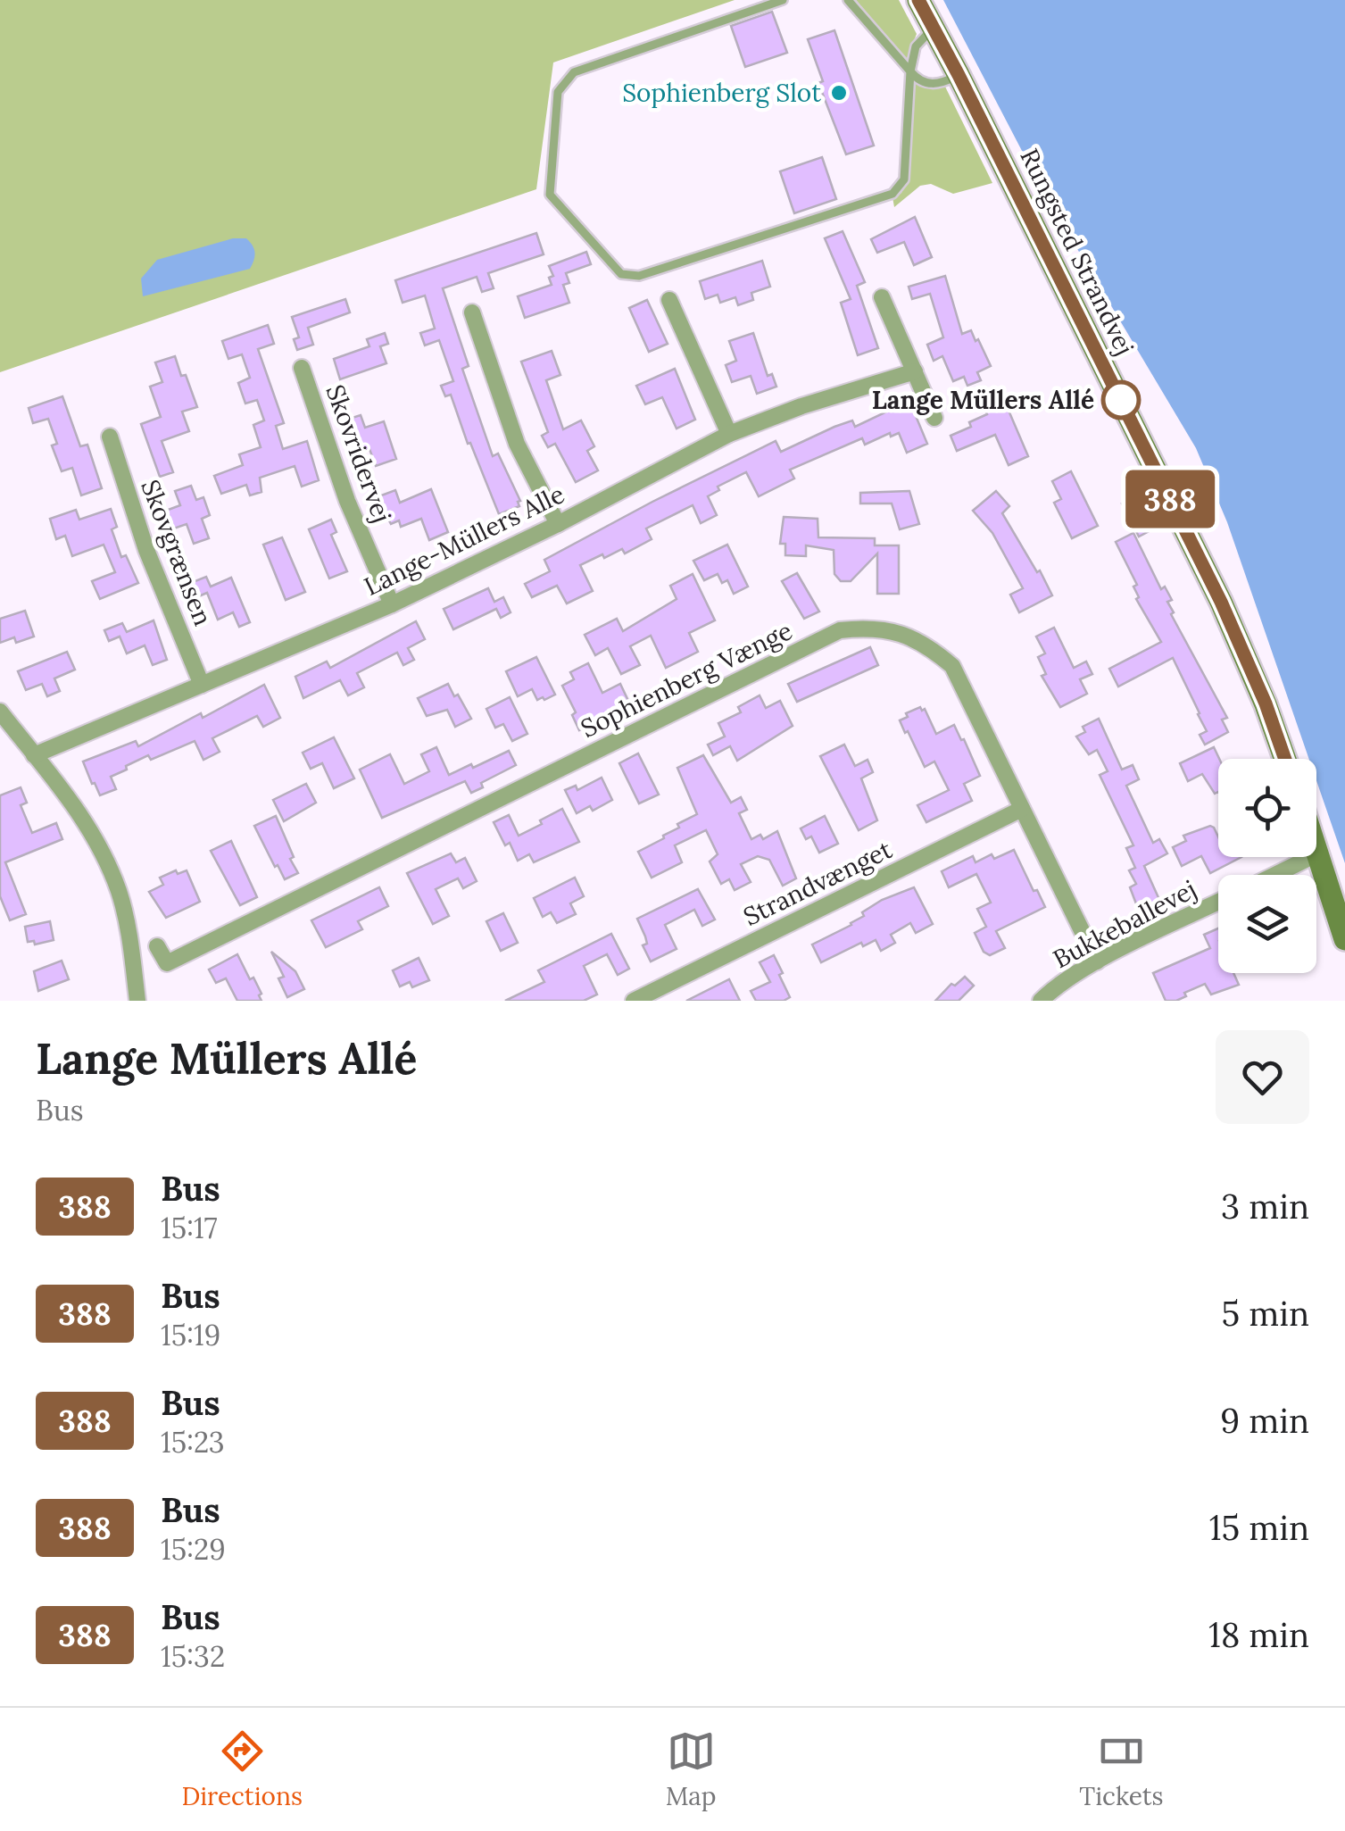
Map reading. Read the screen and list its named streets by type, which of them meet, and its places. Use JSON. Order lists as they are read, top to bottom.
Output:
{
  "streets": {
    "main road": ["Rungsted Strandvej"],
    "street": [
      "Skovridervej",
      "Lange-Müllers Alle",
      "Skovgrænsen",
      "Sophienberg Vænge",
      "Strandvænget",
      "Bukkeballevej"
    ]
  },
  "crossings": [
    ["Skovridervej", "Lange-Müllers Alle"],
    ["Lange-Müllers Alle", "Skovgrænsen"],
    ["Sophienberg Vænge", "Strandvænget"],
    ["Sophienberg Vænge", "Bukkeballevej"]
  ],
  "places": ["Sophienberg Slot", "Lange Müllers Allé"],
  "lines": ["bus line 388"],
  "page": {
    "on_map": "388",
    "heading": ["Lange Müllers Allé", "Bus"],
    "list": [
      {
        "mark": "388",
        "name": "Bus",
        "note": "15:17",
        "value": "3 min"
      },
      {
        "mark": "388",
        "name": "Bus",
        "note": "15:19",
        "value": "5 min"
      },
      {
        "mark": "388",
        "name": "Bus",
        "note": "15:23",
        "value": "9 min"
      },
      {
        "mark": "388",
        "name": "Bus",
        "note": "15:29",
        "value": "15 min"
      },
      {
        "mark": "388",
        "name": "Bus",
        "note": "15:32",
        "value": "18 min"
      }
    ],
    "tabs": ["Directions", "Map", "Tickets"]
  }
}
